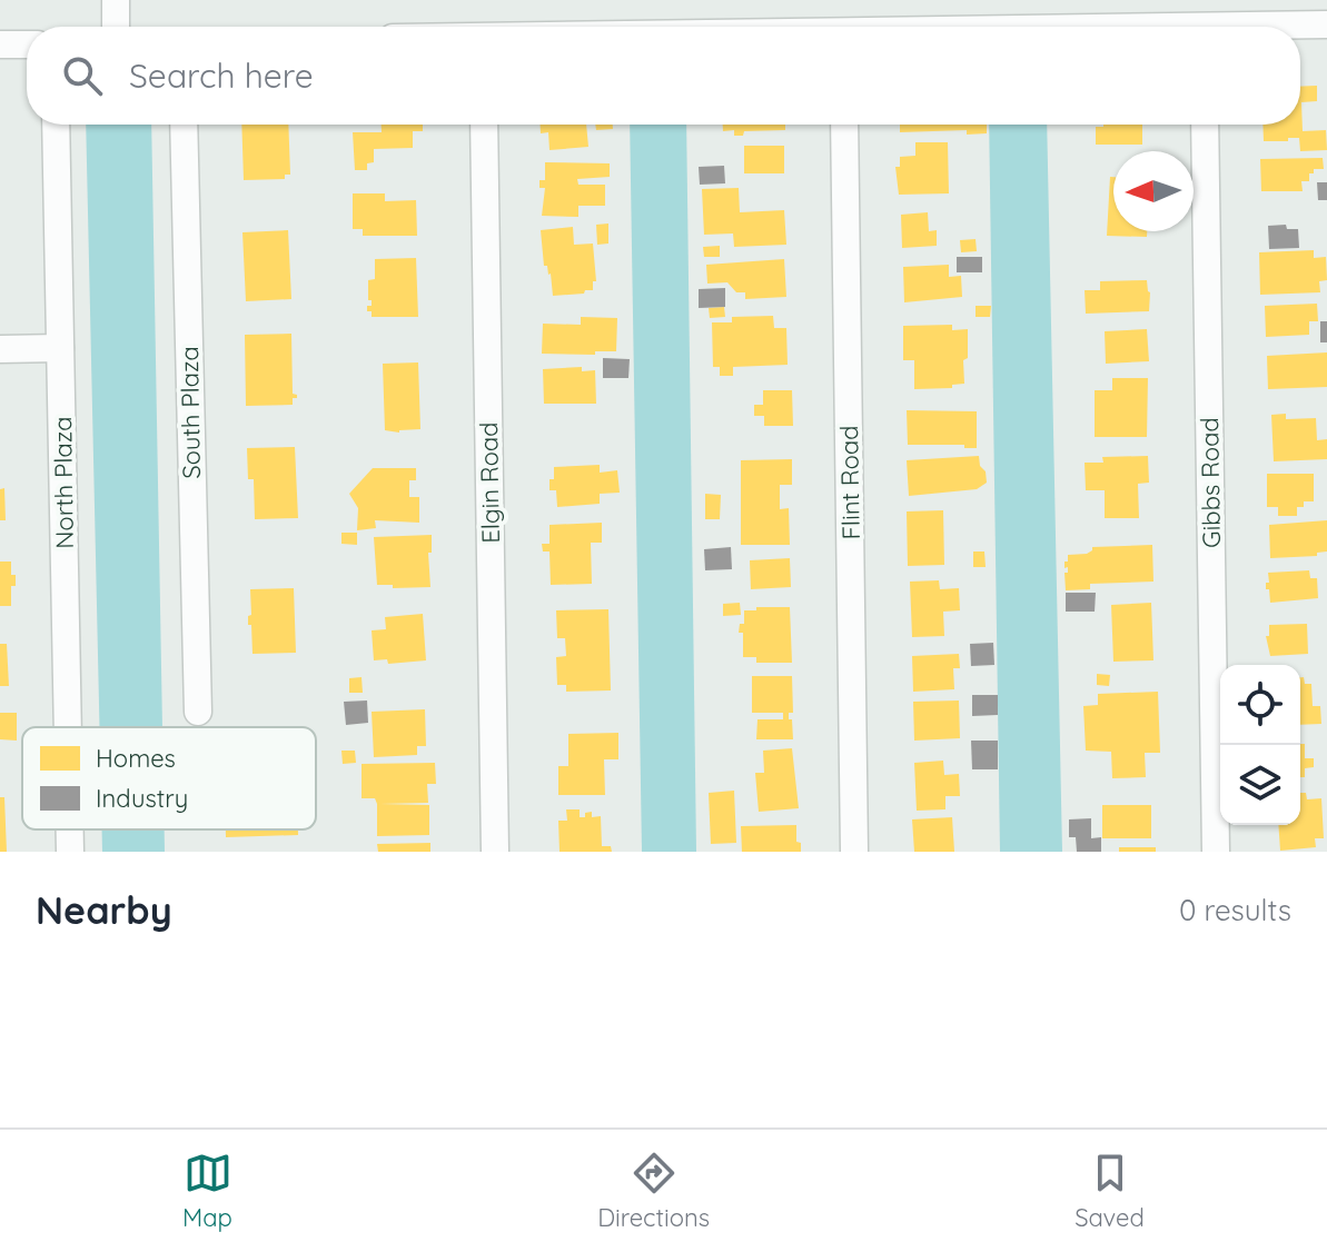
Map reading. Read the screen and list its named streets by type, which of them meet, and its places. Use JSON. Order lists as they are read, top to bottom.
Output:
{
  "streets": {
    "street": [
      "South Plaza",
      "North Plaza",
      "Elgin Road",
      "Flint Road",
      "Gibbs Road"
    ]
  },
  "legend": ["Homes", "Industry"],
  "north": "left",
  "page": {
    "search": "Search here",
    "heading": ["Nearby", "0 results"],
    "nav": ["Map", "Directions", "Saved"]
  }
}
